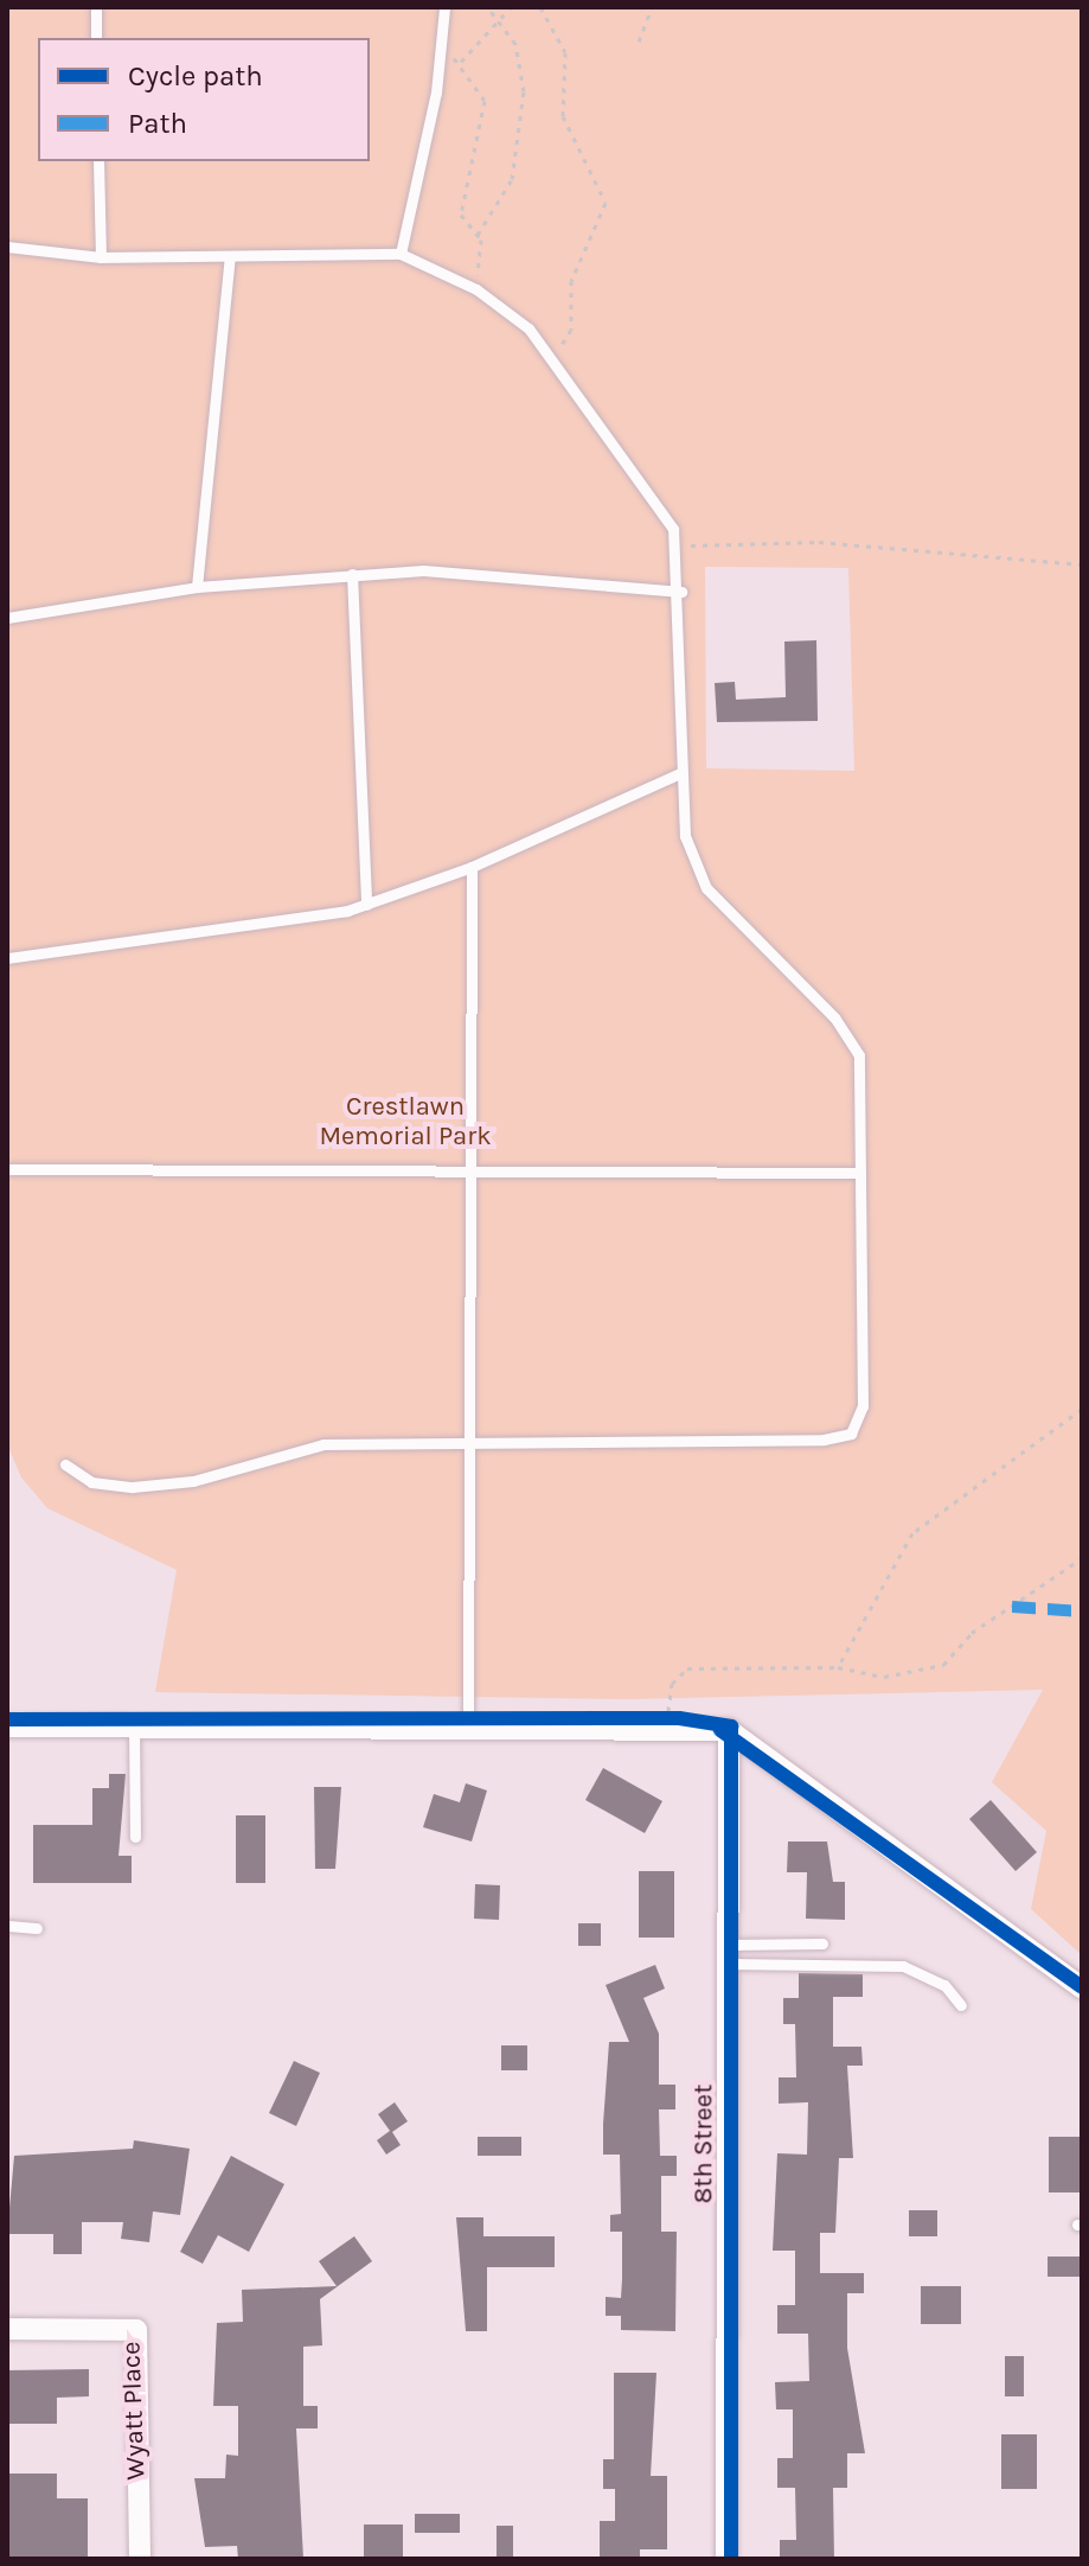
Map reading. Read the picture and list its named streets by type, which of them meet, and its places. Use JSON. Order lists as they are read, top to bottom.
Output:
{
  "streets": {
    "street": ["8th Street", "Wyatt Place"]
  },
  "parks": ["Crestlawn Memorial Park"],
  "legend": ["Cycle path", "Path"]
}
